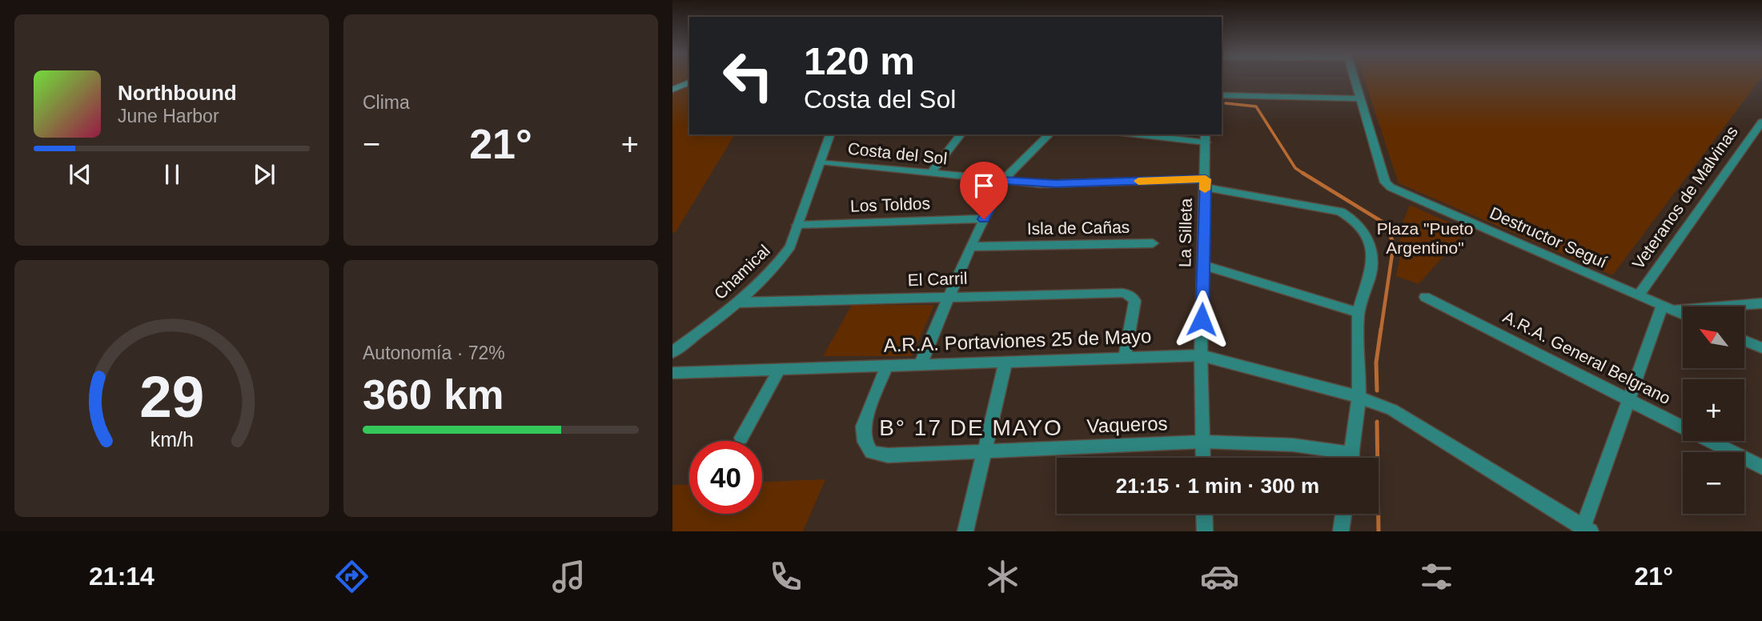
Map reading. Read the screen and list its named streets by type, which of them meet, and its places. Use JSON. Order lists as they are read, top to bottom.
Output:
{
  "streets": {
    "street": [
      "Costa del Sol",
      "Veteranos de Malvinas",
      "Los Toldos",
      "Isla de Cañas",
      "La Silleta",
      "Destructor Seguí",
      "Chamical",
      "El Carril",
      "A.R.A. Portaviones 25 de Mayo",
      "A.R.A. General Belgrano",
      "Vaqueros"
    ]
  },
  "crossings": [
    ["Costa del Sol", "La Silleta"],
    ["Costa del Sol", "Chamical"],
    ["Veteranos de Malvinas", "Destructor Seguí"],
    ["Los Toldos", "Chamical"],
    ["La Silleta", "A.R.A. Portaviones 25 de Mayo"],
    ["La Silleta", "Vaqueros"],
    ["Chamical", "El Carril"],
    ["El Carril", "A.R.A. Portaviones 25 de Mayo"],
    ["A.R.A. Portaviones 25 de Mayo", "Vaqueros"]
  ],
  "districts": ["B° 17 DE MAYO"],
  "parks": ["Plaza \"Pueto Argentino\""],
  "north": "top left",
  "page": {
    "tile": [
      "Clima",
      ["Autonomía · 72%", "360 km"]
    ],
    "turn": ["120 m", "Costa del Sol"],
    "song": ["Northbound", "June Harbor"],
    "heat": ["−", "21°", "+"],
    "map_buttons": ["+", "−"],
    "limit": "40",
    "trip": "21:15 · 1 min · 300 m",
    "tabs": ["21:14", "21°"],
    "gauge": ["29", "km/h"]
  }
}
